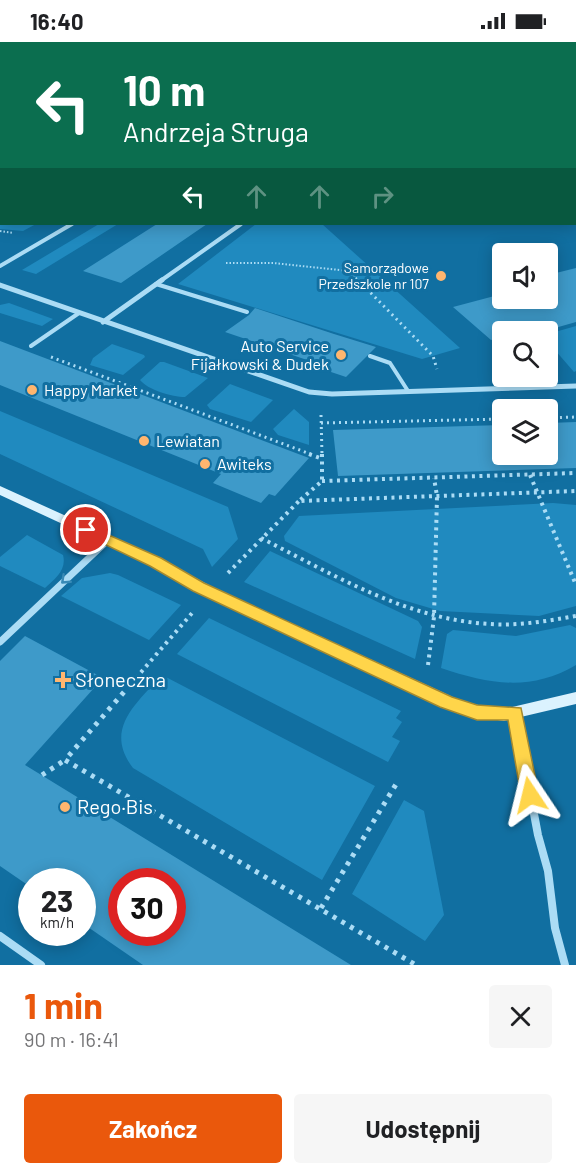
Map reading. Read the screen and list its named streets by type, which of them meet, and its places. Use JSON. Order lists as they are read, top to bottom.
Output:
{
  "places": {
    "other": [
      "Samorządowe Przedszkole nr 107",
      "Auto Service Fijałkowski & Dudek",
      "Happy Market",
      "Lewiatan",
      "Awiteks",
      "Rego·Bis"
    ],
    "health": ["Słoneczna"]
  },
  "page": {
    "status": "16:40",
    "turn": ["10 m", "Andrzeja Struga"],
    "speed": "23 km/h",
    "limit": "30",
    "heading": ["1 min", "90 m · 16:41"],
    "buttons": ["Zakończ", "Udostępnij"]
  }
}
